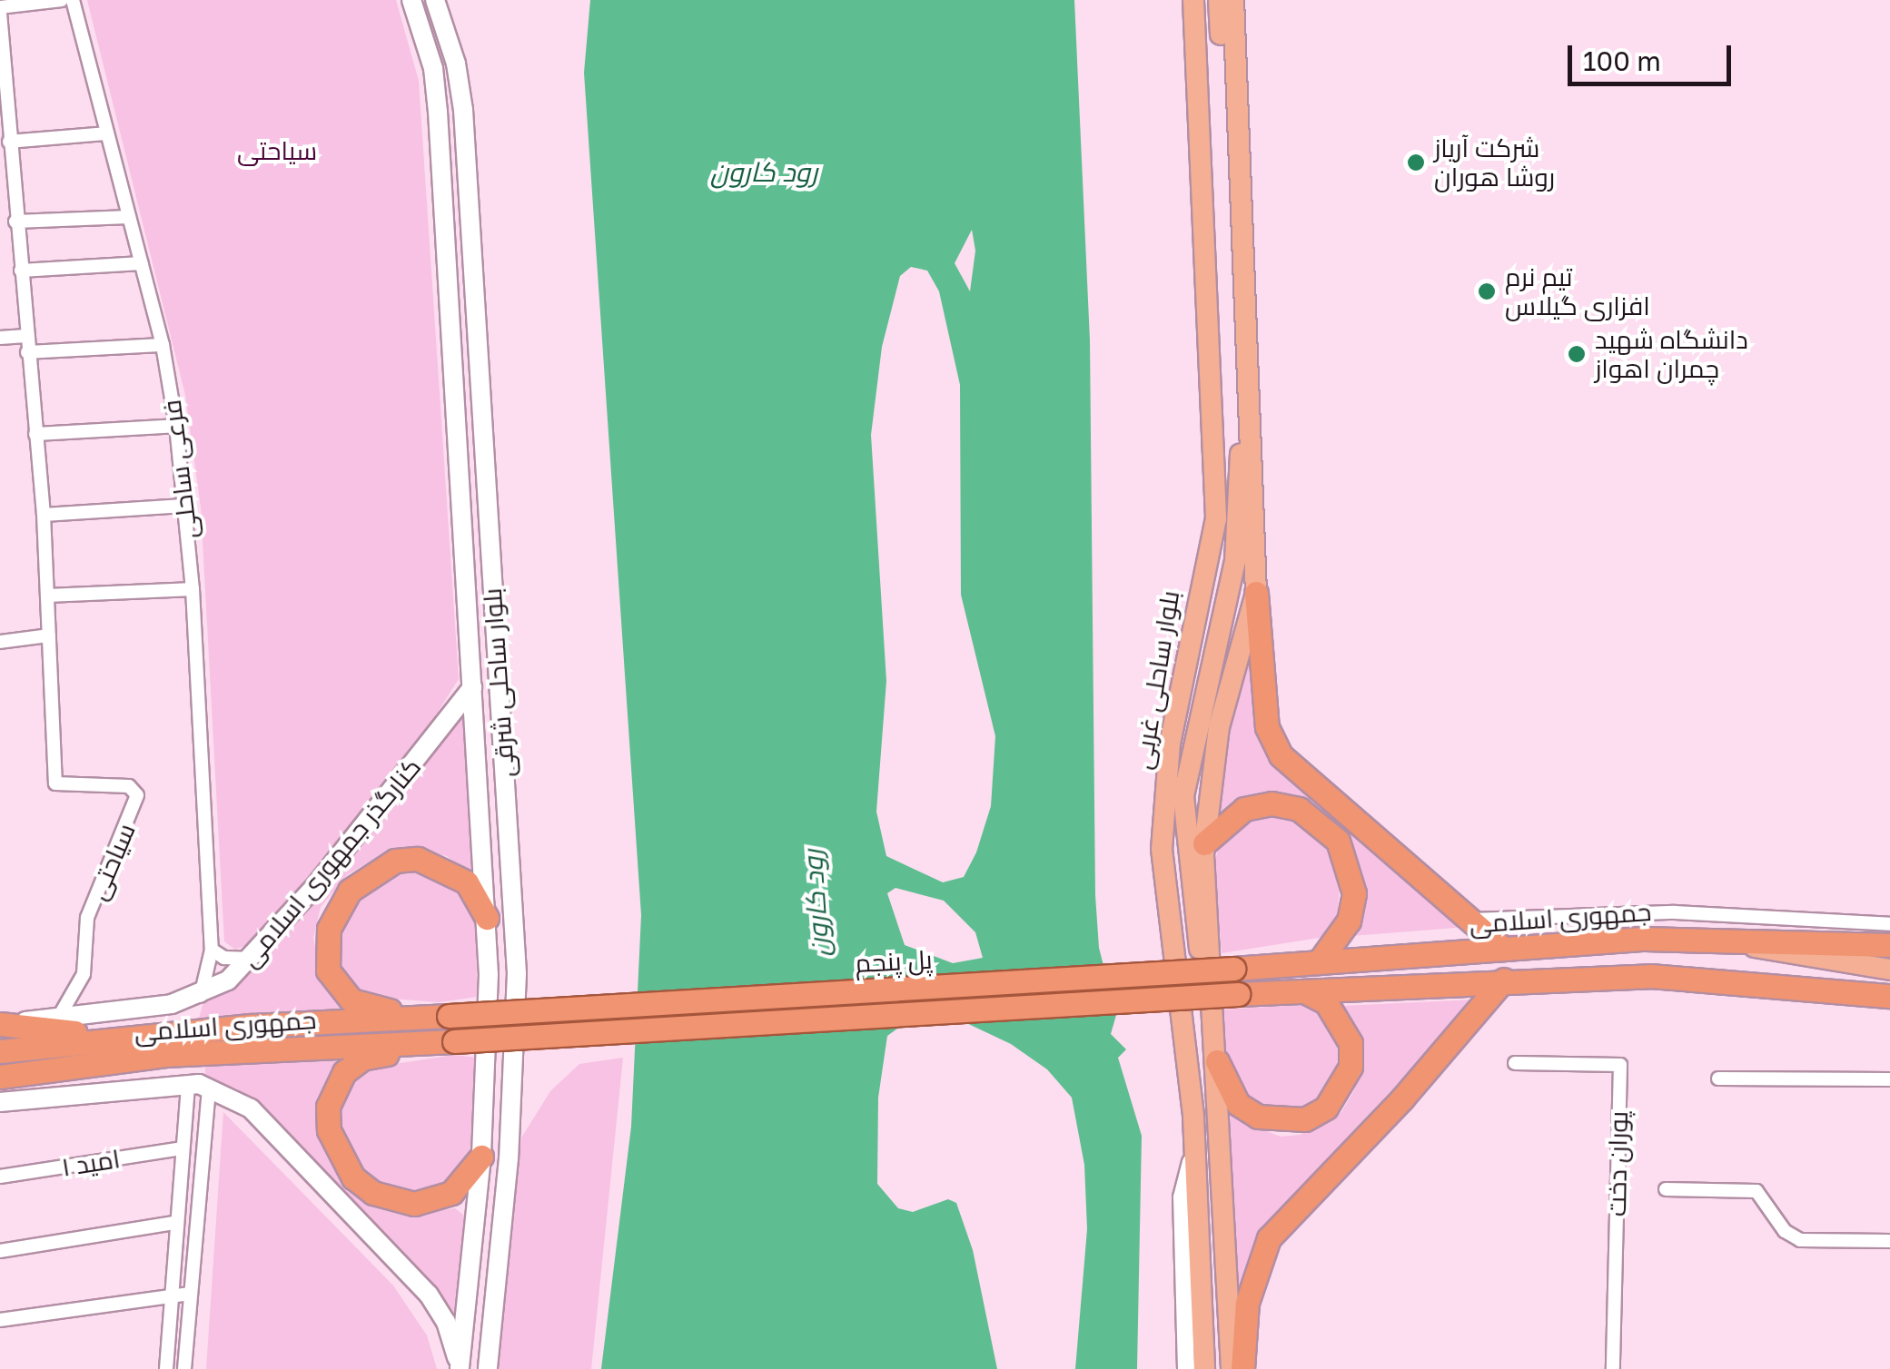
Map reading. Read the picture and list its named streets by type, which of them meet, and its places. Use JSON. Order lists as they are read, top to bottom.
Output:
{
  "streets": {
    "highway": ["جمهوری اسلامی", "پل پنجم"],
    "main road": ["بلوار ساحلی غربی", "بلوار ساحلی شرقی", "کنارگذر جمهوری اسلامی"],
    "street": [
      "فرعی ساحلی",
      "سیاحتی",
      "امید ۱",
      "پوران دخت"
    ]
  },
  "crossings": [
    ["فرعی ساحلی", "کنارگذر جمهوری اسلامی"],
    ["بلوار ساحلی شرقی", "کنارگذر جمهوری اسلامی"],
    ["سیاحتی", "کنارگذر جمهوری اسلامی"],
    ["جمهوری اسلامی", "پل پنجم"]
  ],
  "water": ["رود کارون"],
  "parks": ["سیاحتی"],
  "places": ["شرکت آریاز روشا هوران", "تیم نرم افزاری گیلاس", "دانشگاه شهید چمران اهواز"],
  "scale_bar": "100 m"
}
